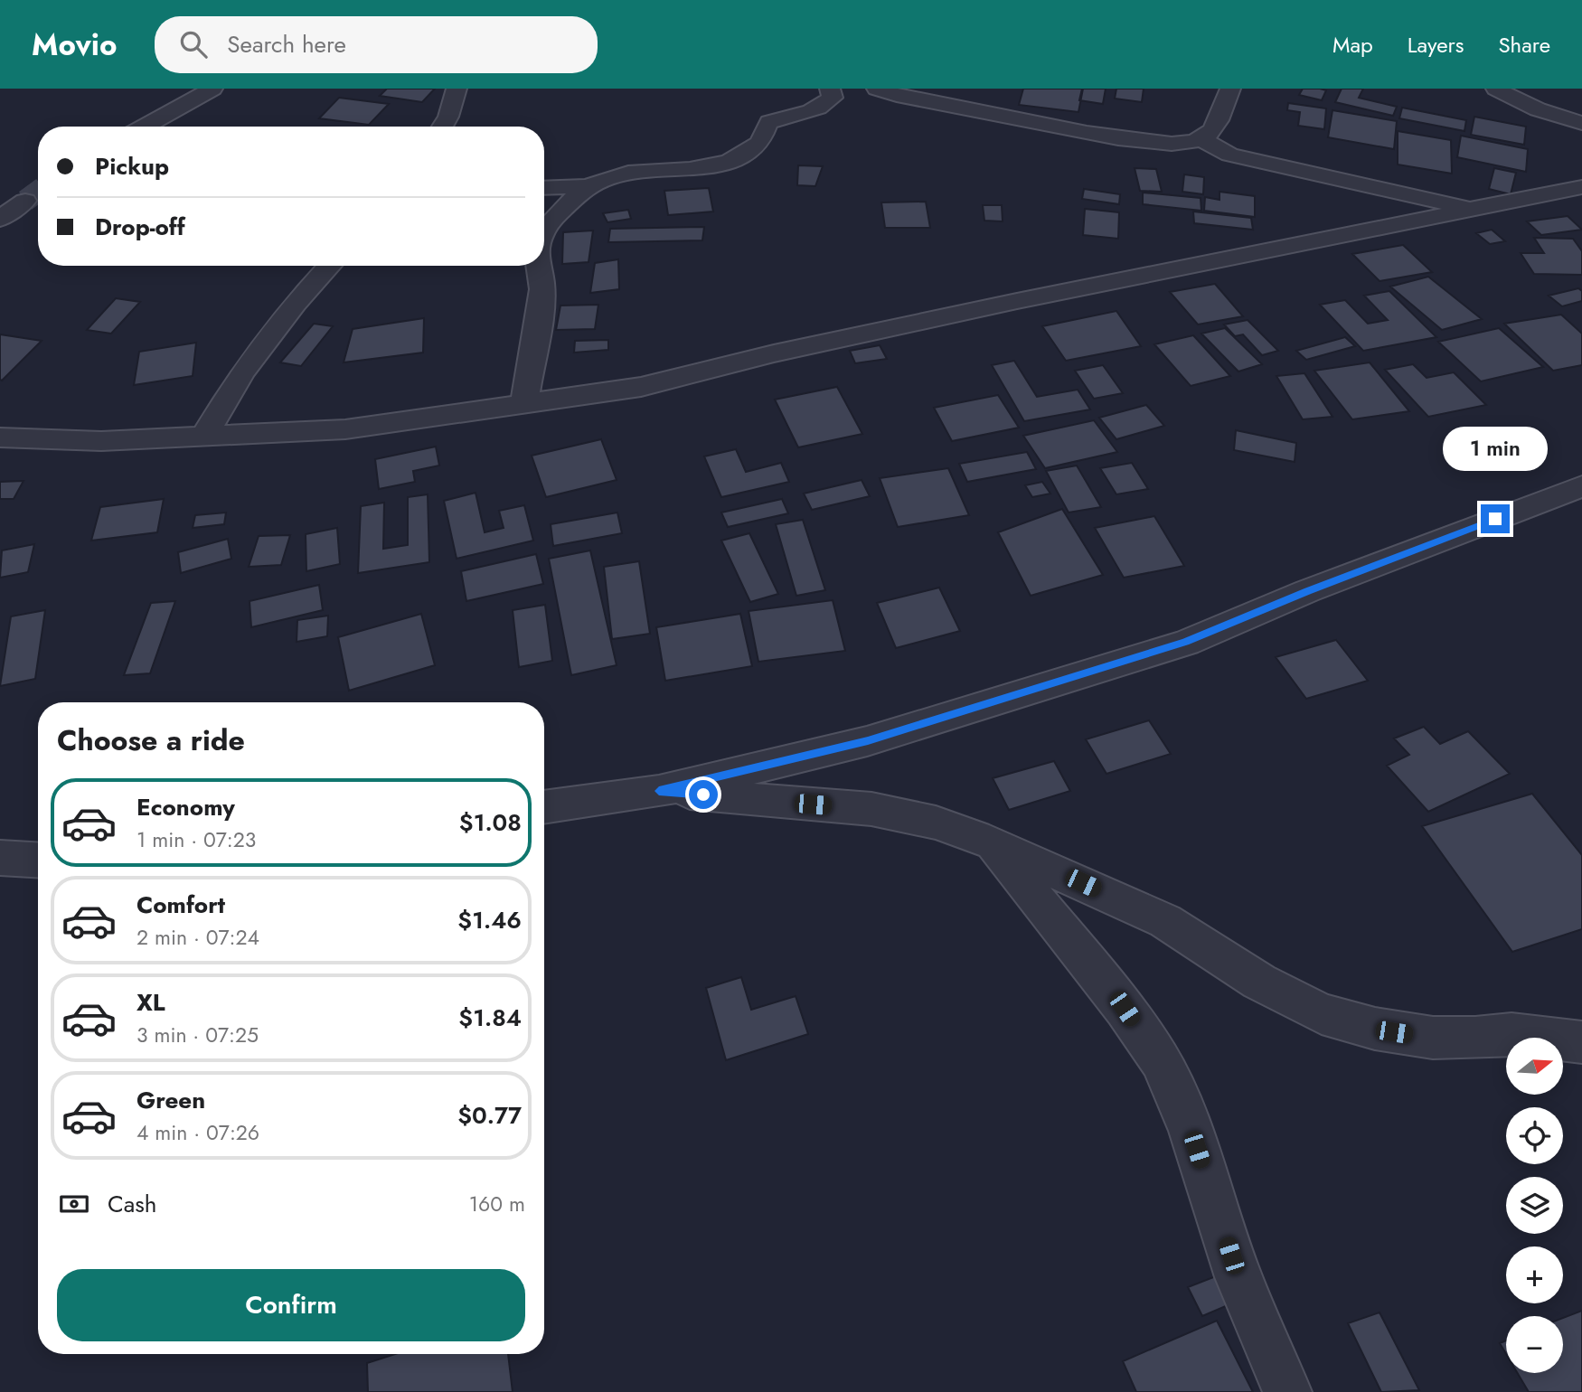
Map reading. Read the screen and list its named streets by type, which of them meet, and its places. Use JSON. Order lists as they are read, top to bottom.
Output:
{
  "north": "right",
  "page": {
    "header": "Movio",
    "search": "Search here",
    "nav": ["Map", "Layers", "Share"],
    "banner": ["Pickup", "Drop-off"],
    "bubble": "1 min",
    "heading": "Choose a ride",
    "list": [
      {
        "name": "Economy",
        "note": "1 min · 07:23",
        "value": "$1.08"
      },
      {
        "name": "Comfort",
        "note": "2 min · 07:24",
        "value": "$1.46"
      },
      {
        "name": "XL",
        "note": "3 min · 07:25",
        "value": "$1.84"
      },
      {
        "name": "Green",
        "note": "4 min · 07:26",
        "value": "$0.77"
      }
    ],
    "map_buttons": ["+", "−"],
    "pay": ["Cash", "160 m"],
    "buttons": "Confirm"
  }
}
